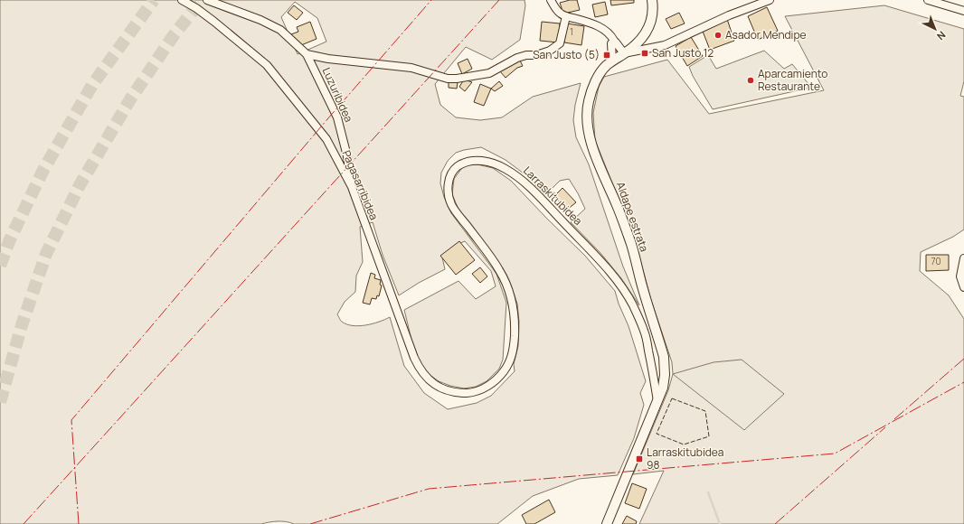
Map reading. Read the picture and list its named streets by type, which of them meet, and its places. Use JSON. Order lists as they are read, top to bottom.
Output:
{
  "streets": {
    "street": [
      "Luzuribidea",
      "Pagasarribidea",
      "Larraskitubidea",
      "Aldape estrata"
    ]
  },
  "crossings": [
    ["Luzuribidea", "Pagasarribidea"],
    ["Pagasarribidea", "Larraskitubidea"],
    ["Larraskitubidea", "Aldape estrata"]
  ],
  "places": {
    "other": ["Asador Mendipe", "Aparcamiento Restaurante"],
    "transit": ["San Justo 12", "San Justo (5)", "Larraskitubidea 98"]
  },
  "house_numbers": ["1", "70"],
  "north": "bottom right"
}
